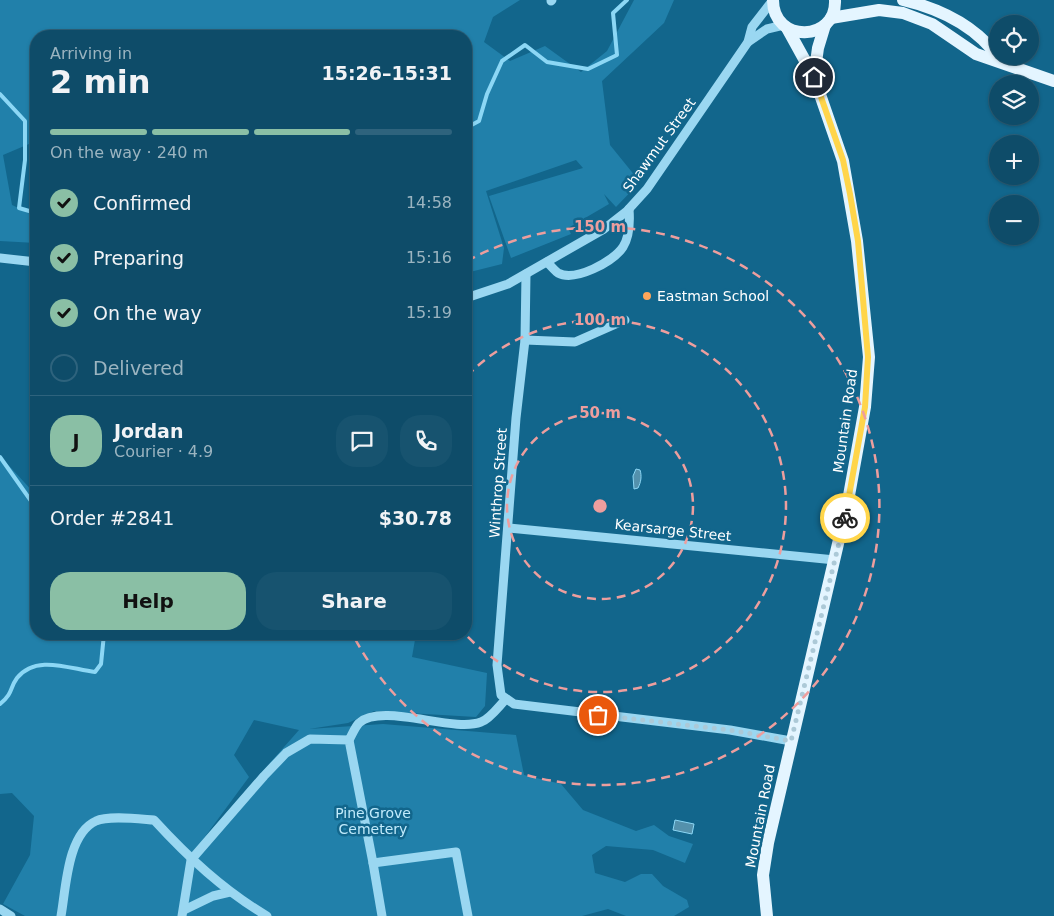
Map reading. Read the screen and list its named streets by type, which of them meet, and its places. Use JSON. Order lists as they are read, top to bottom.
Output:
{
  "streets": {
    "main road": ["Mountain Road"],
    "street": ["Shawmut Street", "Winthrop Street", "Kearsarge Street"]
  },
  "crossings": [
    ["Shawmut Street", "Mountain Road"],
    ["Shawmut Street", "Winthrop Street"],
    ["Mountain Road", "Kearsarge Street"],
    ["Winthrop Street", "Kearsarge Street"]
  ],
  "parks": ["Pine Grove Cemetery"],
  "places": ["Eastman School"],
  "page": {
    "map_buttons": ["+", "−"],
    "heading": ["2 min", "Arriving in", "15:26–15:31"],
    "panel": [
      "Jordan",
      "Courier · 4.9",
      "Order #2841",
      "$30.78"
    ],
    "bar": "On the way · 240 m",
    "list": [
      ["Confirmed", "14:58"],
      ["Preparing", "15:16"],
      ["On the way", "15:19"],
      "Delivered"
    ],
    "round": "J",
    "buttons": ["Help", "Share"]
  },
  "rings": ["150 m", "100 m", "50 m"]
}
